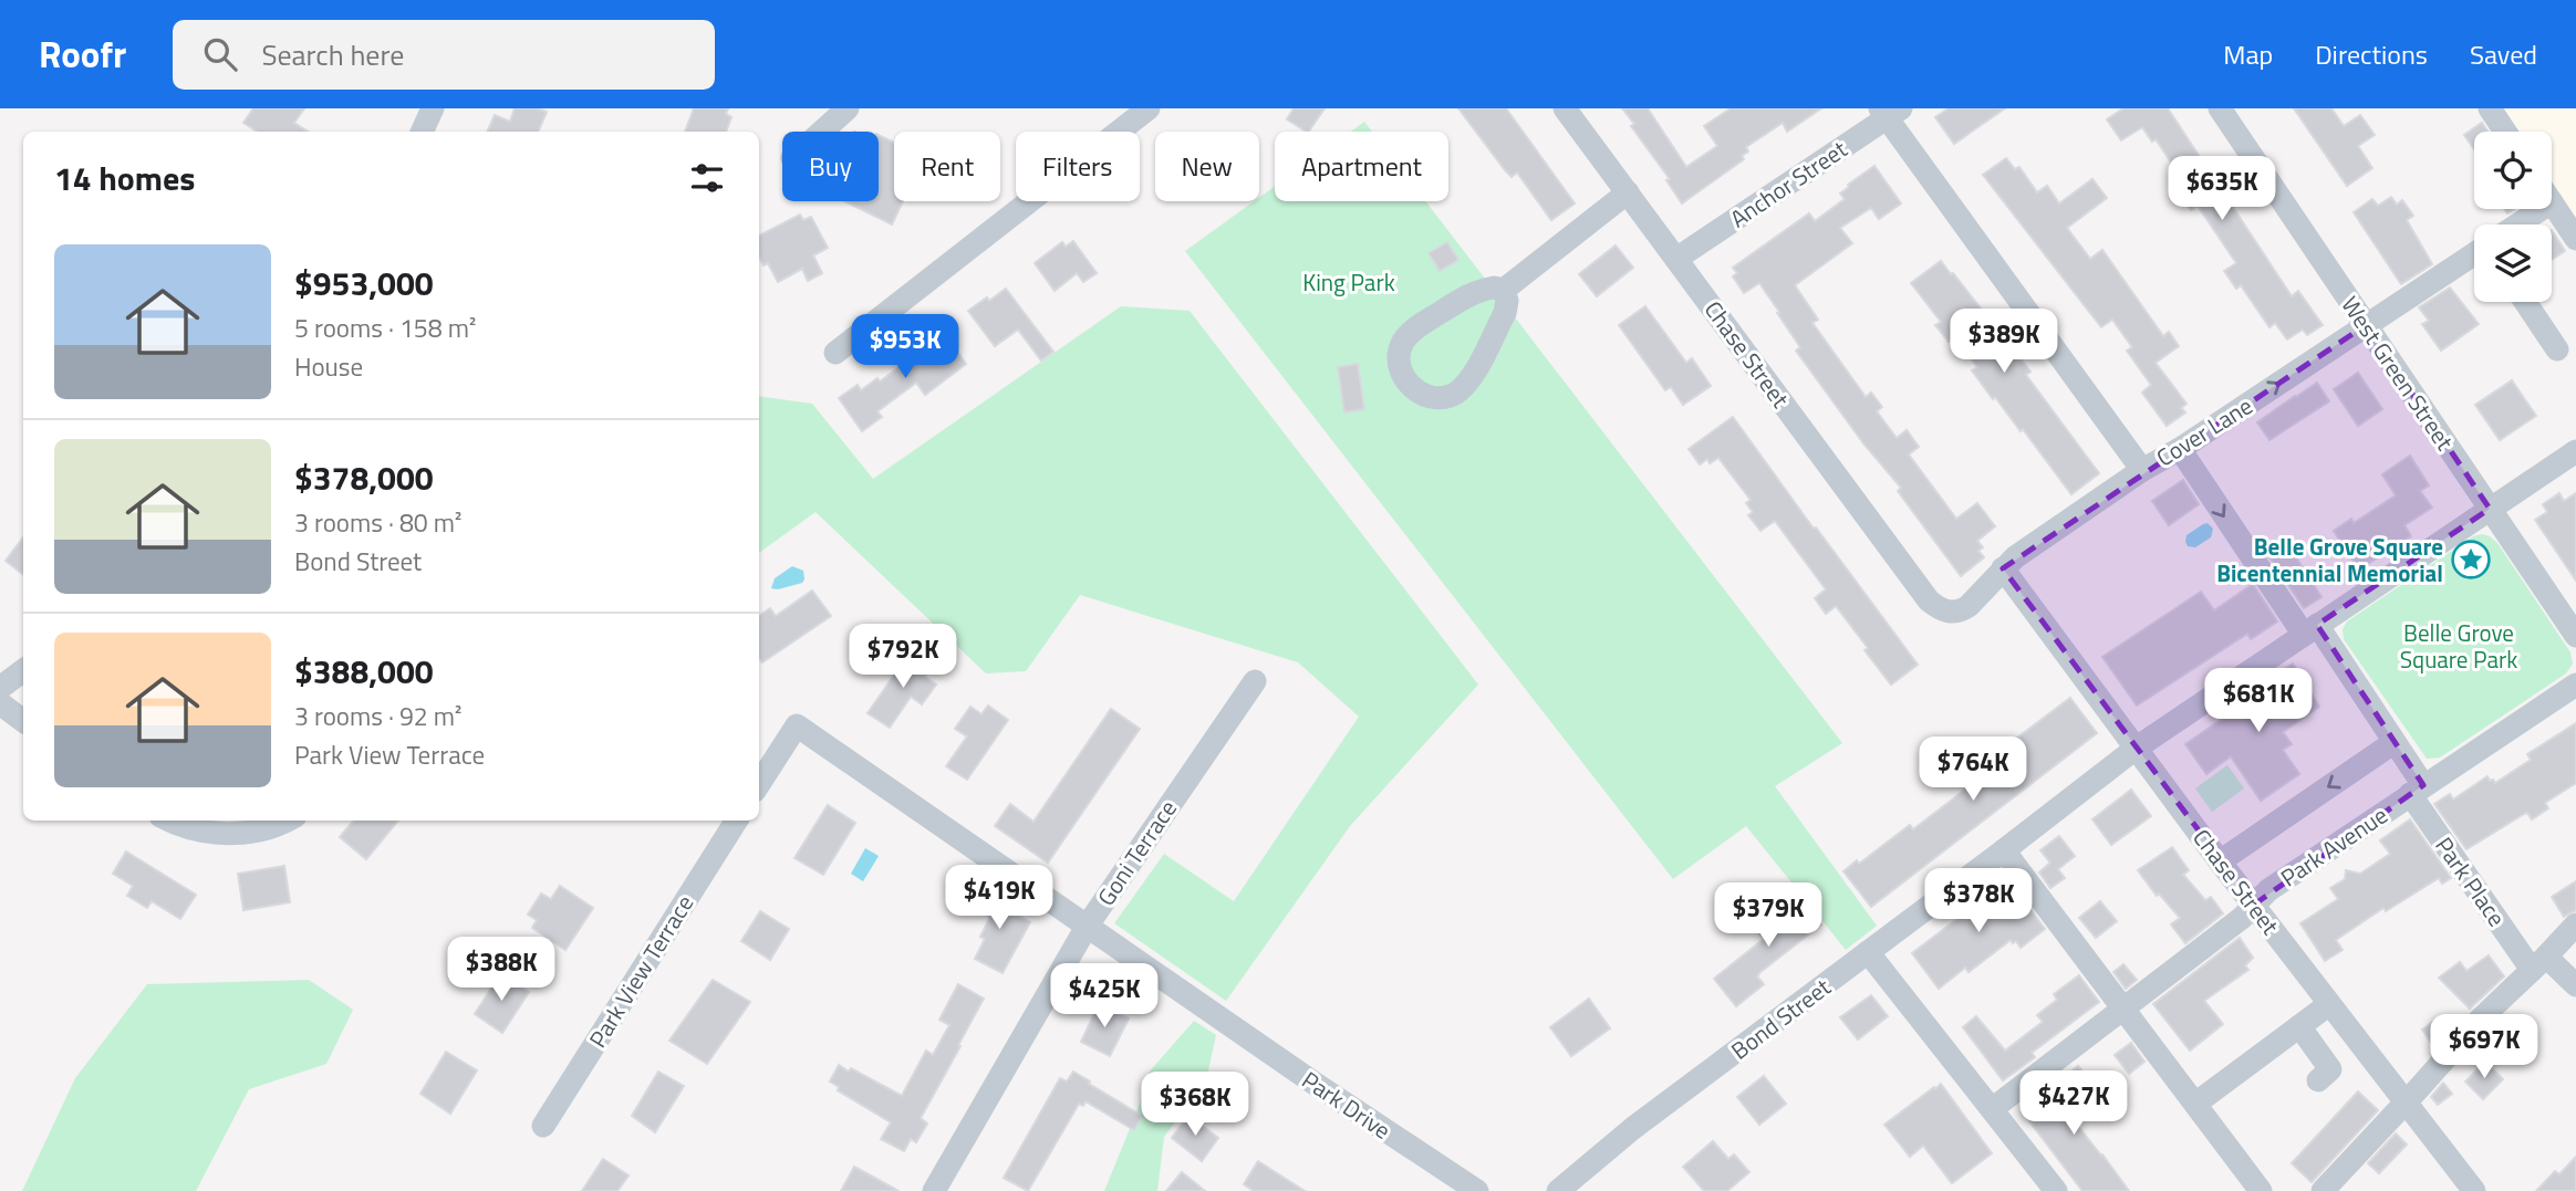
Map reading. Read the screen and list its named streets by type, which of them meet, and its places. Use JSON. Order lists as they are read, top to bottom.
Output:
{
  "streets": {
    "street": [
      "Anchor Street",
      "Chase Street",
      "West Green Street",
      "Cover Lane",
      "Park Avenue",
      "Goni Terrace",
      "Park Place",
      "Park View Terrace",
      "Bond Street",
      "Park Drive"
    ]
  },
  "crossings": [
    ["Anchor Street", "Chase Street"],
    ["Chase Street", "Cover Lane"],
    ["Chase Street", "Park Avenue"],
    ["Chase Street", "Bond Street"],
    ["West Green Street", "Cover Lane"],
    ["West Green Street", "Bond Street"],
    ["Cover Lane", "Park Place"],
    ["Park Avenue", "Park Place"],
    ["Goni Terrace", "Park Drive"],
    ["Park Place", "Bond Street"]
  ],
  "parks": ["King Park", "Belle Grove Square Park"],
  "places": {
    "place": ["Belle Grove Square Bicentennial Memorial"]
  },
  "page": {
    "header": "Roofr",
    "search": "Search here",
    "nav": ["Map", "Directions", "Saved"],
    "chip": [
      "Buy",
      "Rent",
      "Filters",
      "New",
      "Apartment"
    ],
    "heading": "14 homes",
    "price": [
      "$635K",
      "$389K",
      "$953K",
      "$792K",
      "$681K",
      "$764K",
      "$419K",
      "$378K",
      "$379K",
      "$388K",
      "$425K",
      "$697K",
      "$427K",
      "$368K"
    ],
    "list": [
      {
        "name": "$953,000",
        "note": "5 rooms · 158 m² · House"
      },
      {
        "name": "$378,000",
        "note": "3 rooms · 80 m² · Bond Street"
      },
      {
        "name": "$388,000",
        "note": "3 rooms · 92 m² · Park View Terrace"
      }
    ]
  }
}
